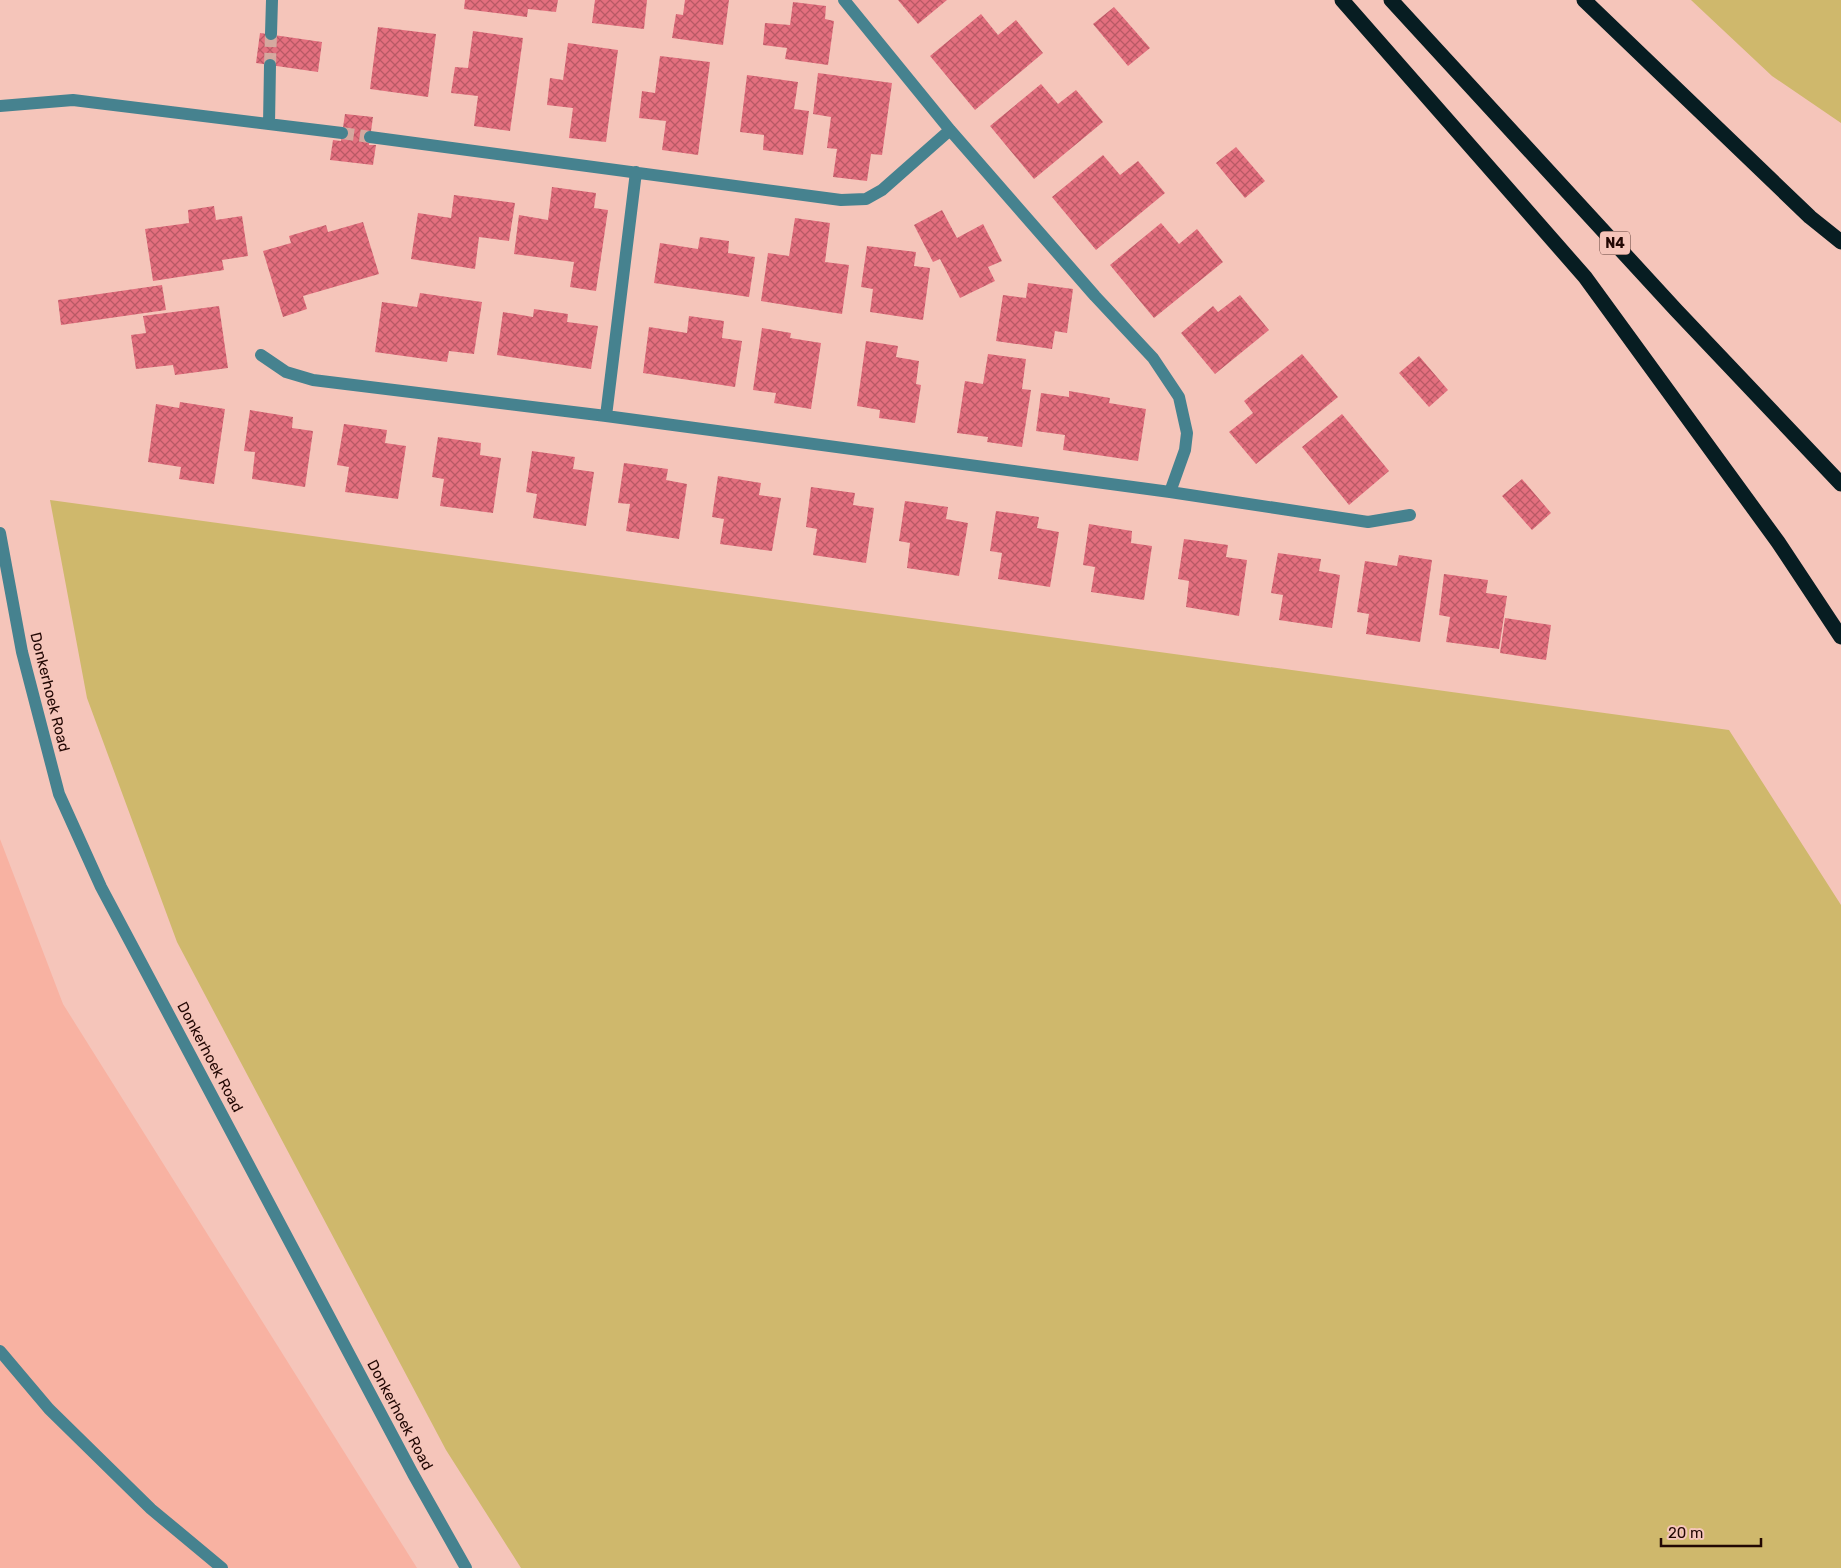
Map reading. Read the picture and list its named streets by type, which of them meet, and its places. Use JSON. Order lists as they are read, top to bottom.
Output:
{
  "streets": {
    "highway": ["N4"],
    "street": ["Donkerhoek Road"]
  },
  "scale_bar": "20 m"
}
